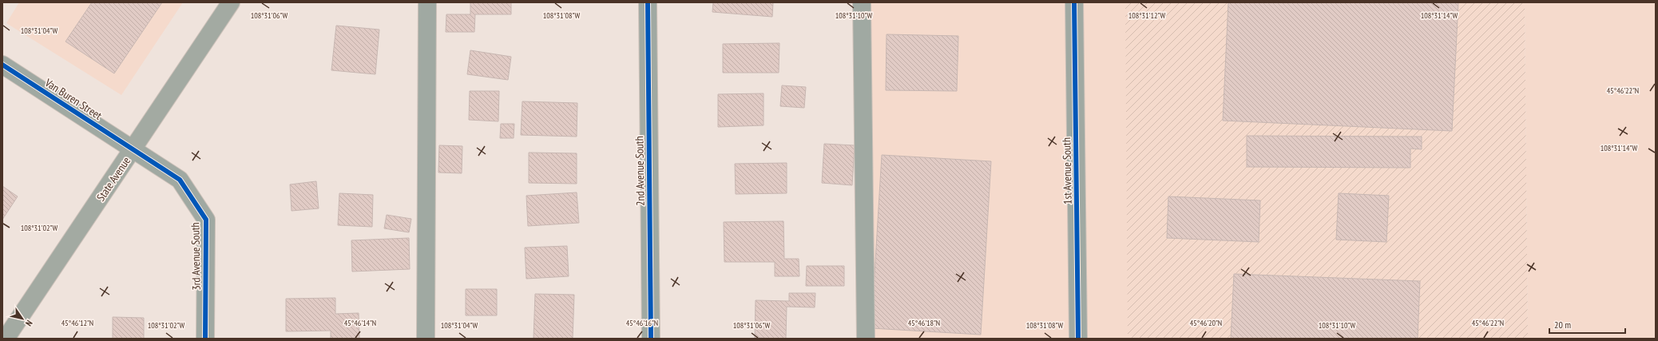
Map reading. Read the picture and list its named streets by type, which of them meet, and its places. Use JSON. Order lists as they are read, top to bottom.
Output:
{
  "streets": {
    "main road": ["State Avenue"],
    "street": [
      "Van Buren Street",
      "2nd Avenue South",
      "1st Avenue South",
      "3rd Avenue South"
    ]
  },
  "crossings": [
    ["Van Buren Street", "State Avenue"],
    ["Van Buren Street", "3rd Avenue South"],
    ["State Avenue", "3rd Avenue South"]
  ],
  "scale_bar": "20 m",
  "north": "bottom right",
  "coordinates": [
    "108°31'06\"W",
    "108°31'08\"W",
    "108°31'10\"W",
    "108°31'14\"W",
    "108°31'12\"W",
    "108°31'04\"W",
    "45°46'22\"N",
    "108°31'02\"W",
    "45°46'12\"N",
    "45°46'14\"N",
    "45°46'16\"N",
    "45°46'18\"N",
    "45°46'20\"N"
  ]
}
